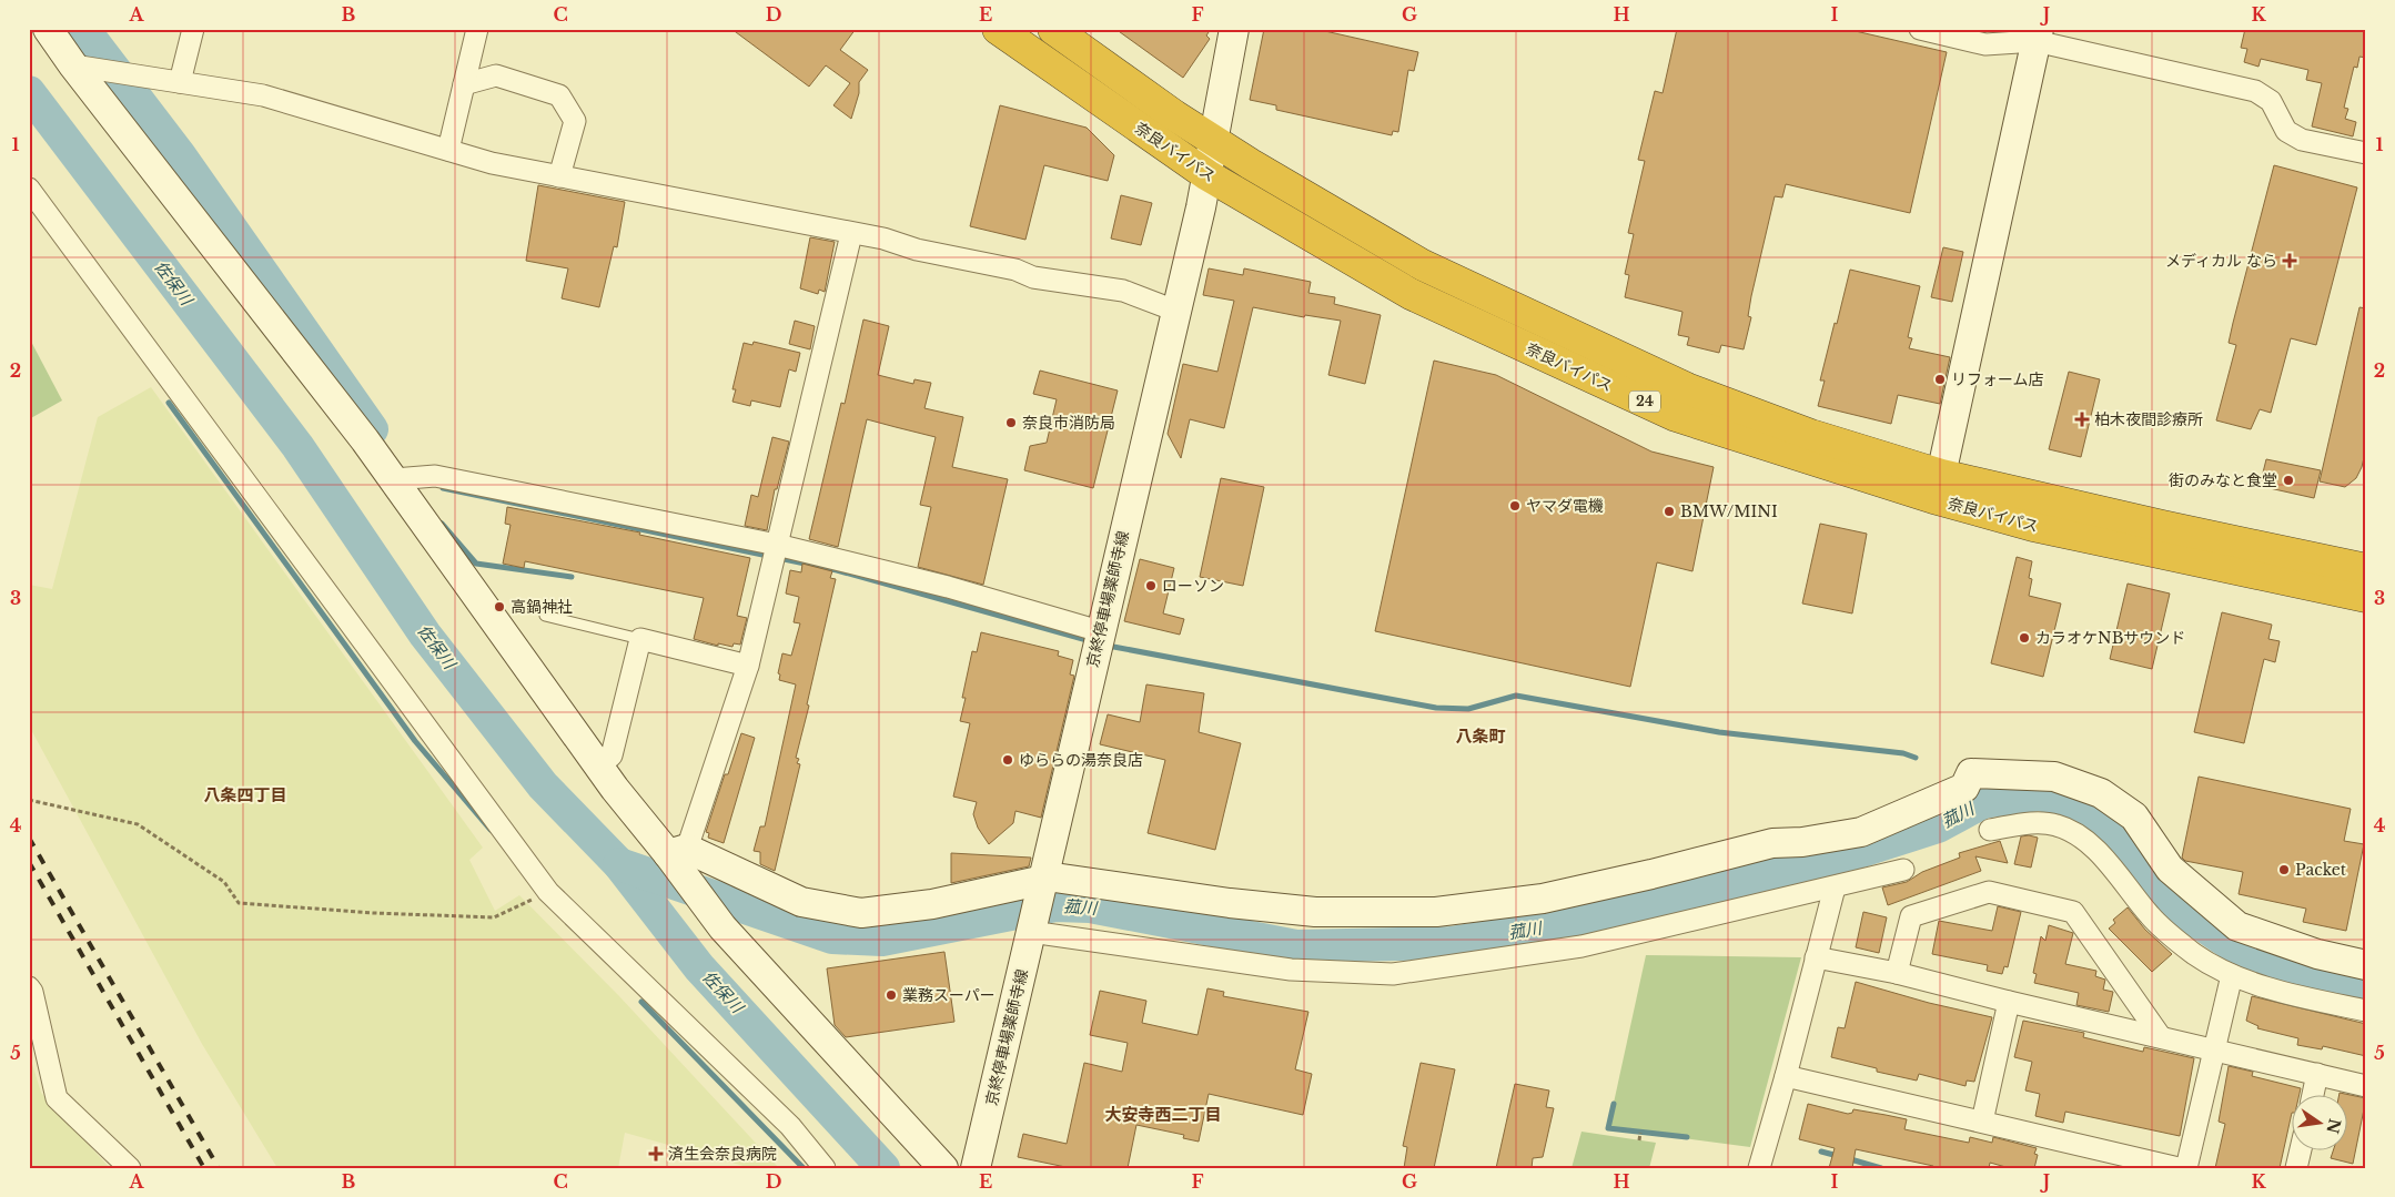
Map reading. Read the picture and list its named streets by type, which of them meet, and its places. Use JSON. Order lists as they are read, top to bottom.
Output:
{
  "streets": {
    "highway": ["奈良バイパス", "24"],
    "street": ["京終停車場薬師寺線"]
  },
  "crossings": [
    ["奈良バイパス", "京終停車場薬師寺線"]
  ],
  "districts": ["八条町", "八条四丁目", "大安寺西二丁目"],
  "water": ["佐保川", "菰川"],
  "places": {
    "health": ["メディカル なら", "柏木夜間診療所", "済生会奈良病院"],
    "other": [
      "リフォーム店",
      "奈良市消防局",
      "街のみなと食堂",
      "ヤマダ電機",
      "BMW/MINI",
      "ローソン",
      "高鍋神社",
      "カラオケNBサウンド",
      "ゆららの湯奈良店",
      "Packet",
      "業務スーパー"
    ]
  },
  "north": "right",
  "grid": {
    "columns": [
      "A",
      "B",
      "C",
      "D",
      "E",
      "F",
      "G",
      "H",
      "I",
      "J",
      "K"
    ],
    "rows": [
      "1",
      "2",
      "3",
      "4",
      "5"
    ]
  }
}
